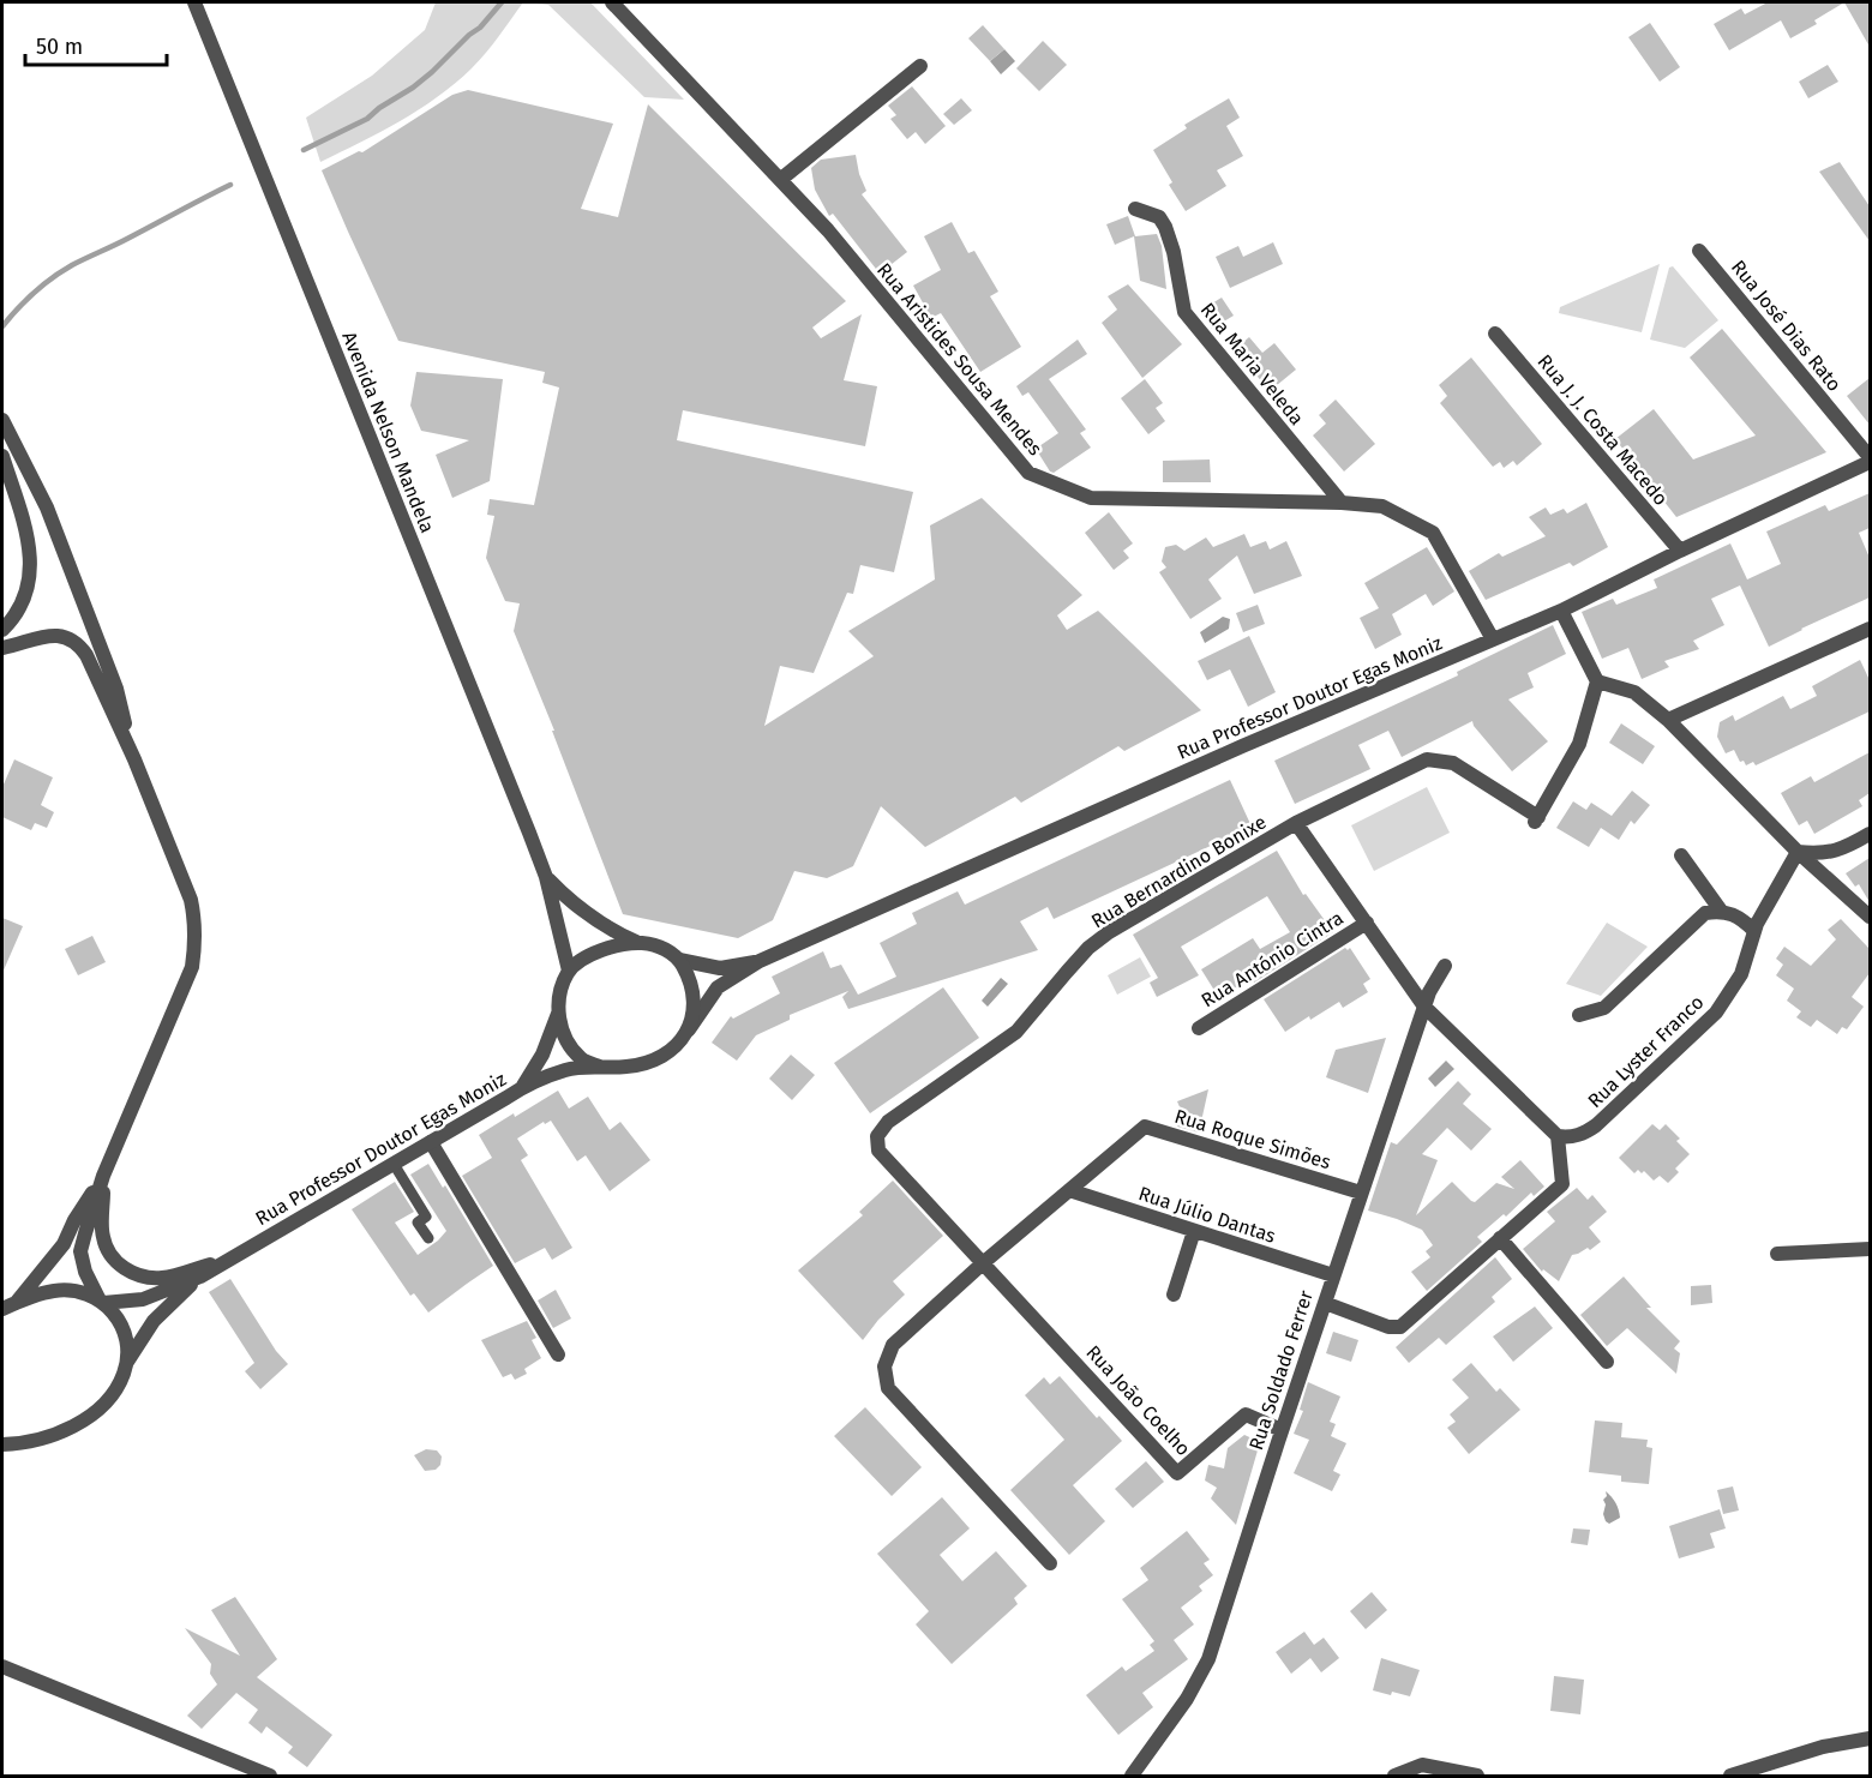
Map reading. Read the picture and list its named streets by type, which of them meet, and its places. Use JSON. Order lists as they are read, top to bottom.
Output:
{
  "streets": {
    "street": [
      "Rua José Dias Rato",
      "Rua Aristides Sousa Mendes",
      "Rua Maria Veleda",
      "Rua J. J. Costa Macedo",
      "Avenida Nelson Mandela",
      "Rua Professor Doutor Egas Moniz",
      "Rua Bernardino Bonixe",
      "Rua António Cintra",
      "Rua Lyster Franco",
      "Rua Roque Simões",
      "Rua Júlio Dantas",
      "Rua Soldado Ferrer",
      "Rua João Coelho"
    ]
  },
  "crossings": [
    ["Rua José Dias Rato", "Rua Professor Doutor Egas Moniz"],
    ["Rua Aristides Sousa Mendes", "Rua Maria Veleda"],
    ["Rua Aristides Sousa Mendes", "Rua Professor Doutor Egas Moniz"],
    ["Rua J. J. Costa Macedo", "Rua Professor Doutor Egas Moniz"],
    ["Rua Bernardino Bonixe", "Rua João Coelho"],
    ["Rua Roque Simões", "Rua Júlio Dantas"],
    ["Rua Roque Simões", "Rua Soldado Ferrer"],
    ["Rua Júlio Dantas", "Rua Soldado Ferrer"],
    ["Rua Soldado Ferrer", "Rua João Coelho"]
  ],
  "scale_bar": "50 m"
}
